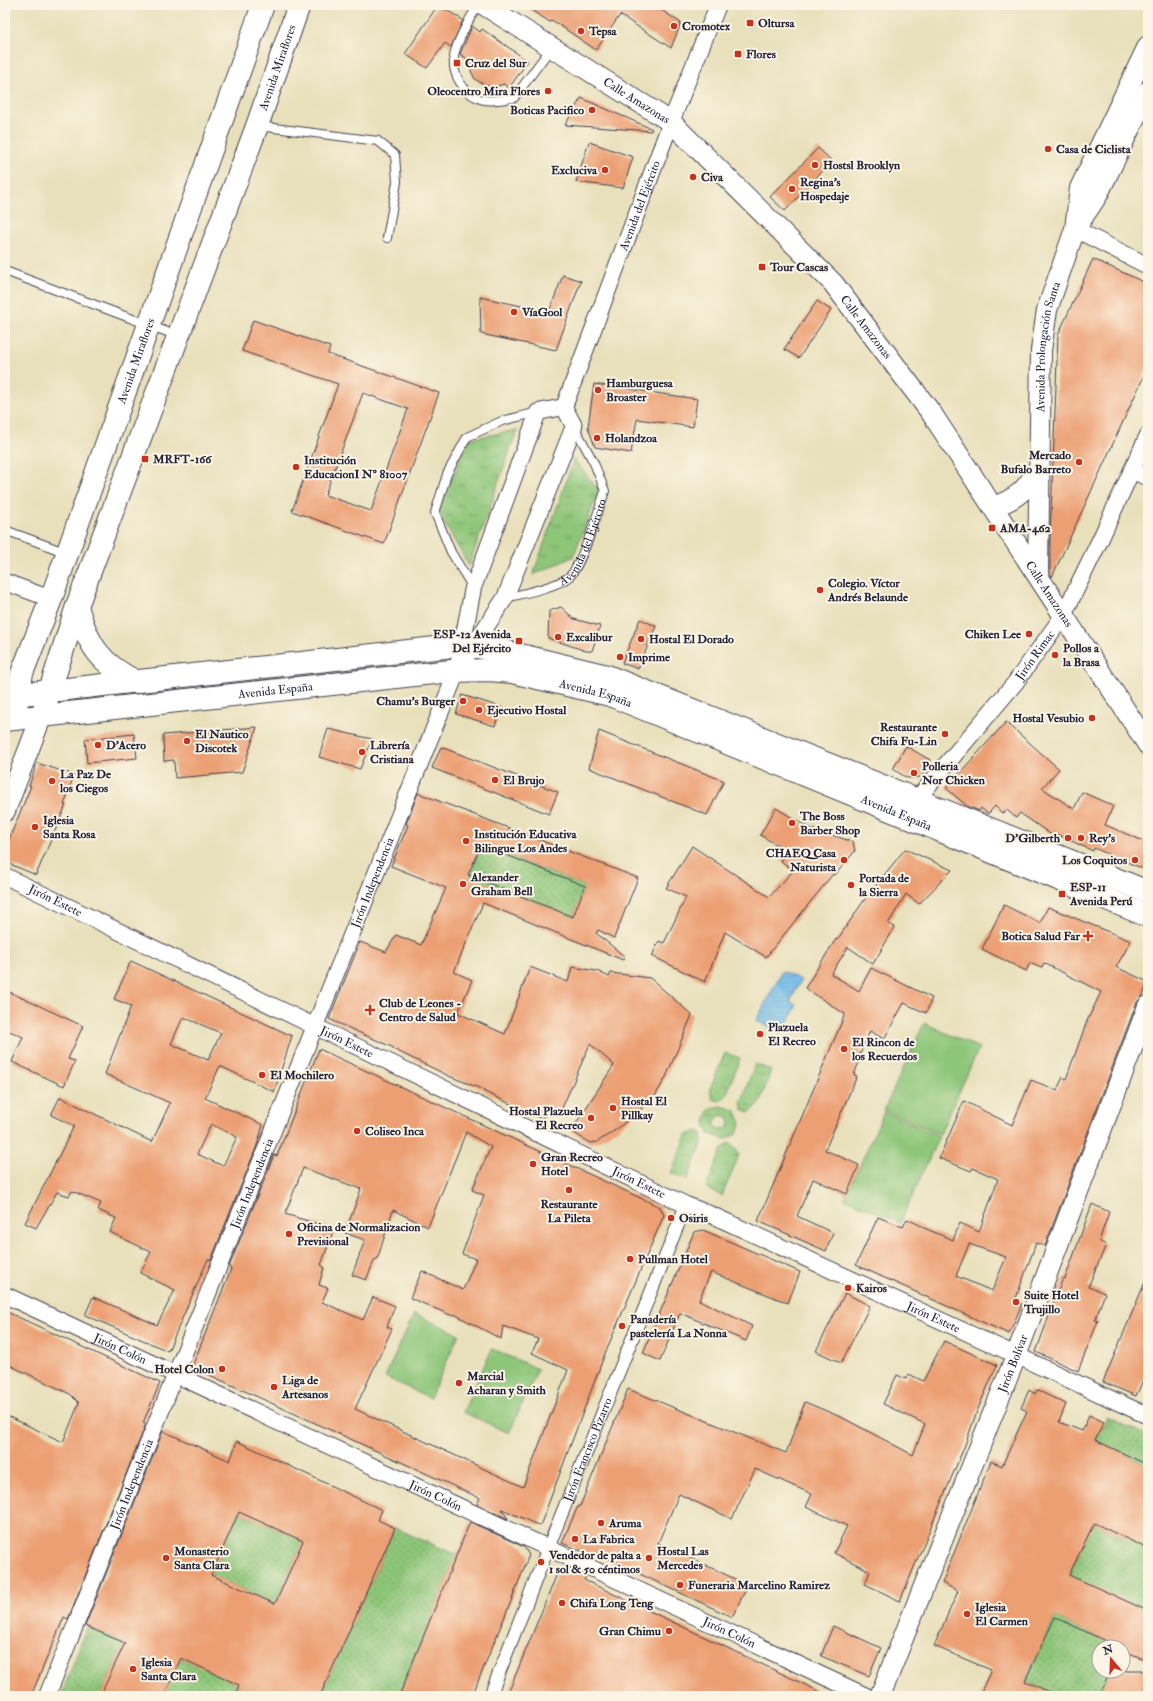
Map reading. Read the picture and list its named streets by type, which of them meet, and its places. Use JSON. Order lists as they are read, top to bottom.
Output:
{
  "streets": {
    "main road": ["Avenida Miraflores", "Avenida España"],
    "street": [
      "Calle Amazonas",
      "Avenida del Ejército",
      "Avenida Prolongación Santa",
      "Jirón Rimac",
      "Jirón Independencia",
      "Jirón Estete",
      "Jirón Colón",
      "Jirón Bolívar",
      "Jirón Francisco Pizarro"
    ]
  },
  "crossings": [
    ["Avenida Miraflores", "Avenida España"],
    ["Calle Amazonas", "Avenida del Ejército"],
    ["Calle Amazonas", "Avenida Prolongación Santa"],
    ["Calle Amazonas", "Jirón Rimac"],
    ["Jirón Rimac", "Avenida España"],
    ["Avenida España", "Jirón Independencia"],
    ["Jirón Independencia", "Jirón Estete"],
    ["Jirón Independencia", "Jirón Colón"],
    ["Jirón Estete", "Jirón Bolívar"],
    ["Jirón Estete", "Jirón Francisco Pizarro"],
    ["Jirón Colón", "Jirón Francisco Pizarro"]
  ],
  "places": {
    "transit": [
      "Oltursa",
      "Flores",
      "Cruz del Sur",
      "Tour Cascas",
      "MRFT-166",
      "AMA-462",
      "ESP-12 Avenida Del Ejército",
      "ESP-11 Avenida Perú"
    ],
    "other": [
      "Cromotex",
      "Tepsa",
      "Oleocentro Mira Flores",
      "Boticas Pacifico",
      "Casa de Ciclista",
      "Hostsl Brooklyn",
      "Excluciva",
      "Civa",
      "Regina's Hospedaje",
      "VíaGool",
      "Hamburguesa Broaster",
      "Holandzoa",
      "Mercado Bufalo Barreto",
      "Institución EducacionI Nº 81007",
      "Colegio. Víctor Andrés Belaunde",
      "Chiken Lee",
      "Excalibur",
      "Hostal El Dorado",
      "Pollos a la Brasa",
      "Imprime",
      "Chamu's Burger",
      "Ejecutivo Hostal",
      "Hostal Vesubio",
      "Restaurante Chifa Fu-Lin",
      "El Nautico Discotek",
      "D'Acero",
      "Librería Cristiana",
      "Polleria Nor Chicken",
      "El Brujo",
      "La Paz De los Ciegos",
      "The Boss Barber Shop",
      "Iglesia Santa Rosa",
      "D’Gilberth",
      "Rey's",
      "Institución Educativa Bilingue Los Andes",
      "CHAEQ Casa Naturista",
      "Los Coquitos",
      "Alexander Graham Bell",
      "Portada de la Sierra",
      "Plazuela El Recreo",
      "El Rincon de los Recuerdos",
      "El Mochilero",
      "Hostal El Pillkay",
      "Hostal Plazuela El Recreo",
      "Coliseo Inca",
      "Gran Recreo Hotel",
      "Restaurante La Pileta",
      "Osiris",
      "Oficina de Normalizacion Previsional",
      "Pullman Hotel",
      "Kairos",
      "Suite Hotel Trujillo",
      "Panadería pastelería La Nonna",
      "Hotel Colon",
      "Marcial Acharan y Smith",
      "Liga de Artesanos",
      "Aruma",
      "La Fabrica",
      "Monasterio Santa Clara",
      "Hostal Las Mercedes",
      "Vendedor de palta a 1 sol & 50 céntimos",
      "Funeraria Marcelino Ramirez",
      "Chifa Long Teng",
      "Iglesia El Carmen",
      "Gran Chimu",
      "Iglesia Santa Clara"
    ],
    "health": ["Botica Salud Far", "Club de Leones - Centro de Salud"]
  },
  "north": "top"
}
